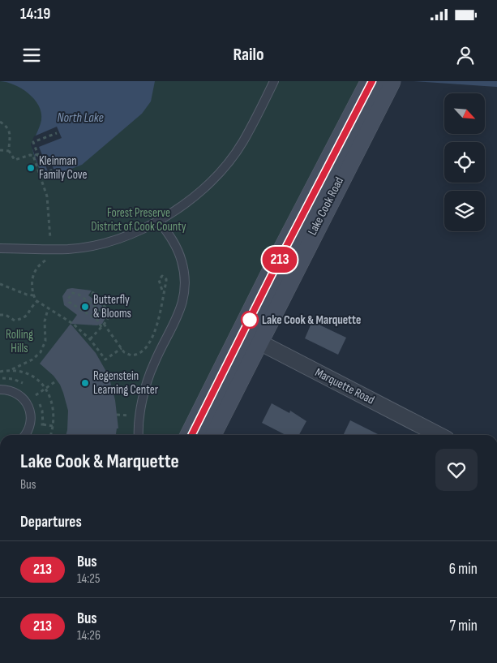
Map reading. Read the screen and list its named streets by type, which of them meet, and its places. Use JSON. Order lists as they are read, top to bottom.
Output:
{
  "streets": {
    "main road": ["Lake Cook Road"],
    "street": ["Marquette Road"]
  },
  "crossings": [
    ["Lake Cook Road", "Marquette Road"]
  ],
  "water": ["North Lake"],
  "parks": ["Forest Preserve District of Cook County", "Rolling Hills"],
  "places": [
    "Kleinman Family Cove",
    "Butterfly & Blooms",
    "Lake Cook & Marquette",
    "Regenstein Learning Center"
  ],
  "lines": ["bus line 213"],
  "north": "bottom right",
  "page": {
    "status": "14:19",
    "header": "Railo",
    "on_map": "213",
    "heading": [
      ["Lake Cook & Marquette", "Bus"],
      "Departures"
    ],
    "list": [
      {
        "mark": "213",
        "name": "Bus",
        "note": "14:25",
        "value": "6 min"
      },
      {
        "mark": "213",
        "name": "Bus",
        "note": "14:26",
        "value": "7 min"
      }
    ]
  }
}
